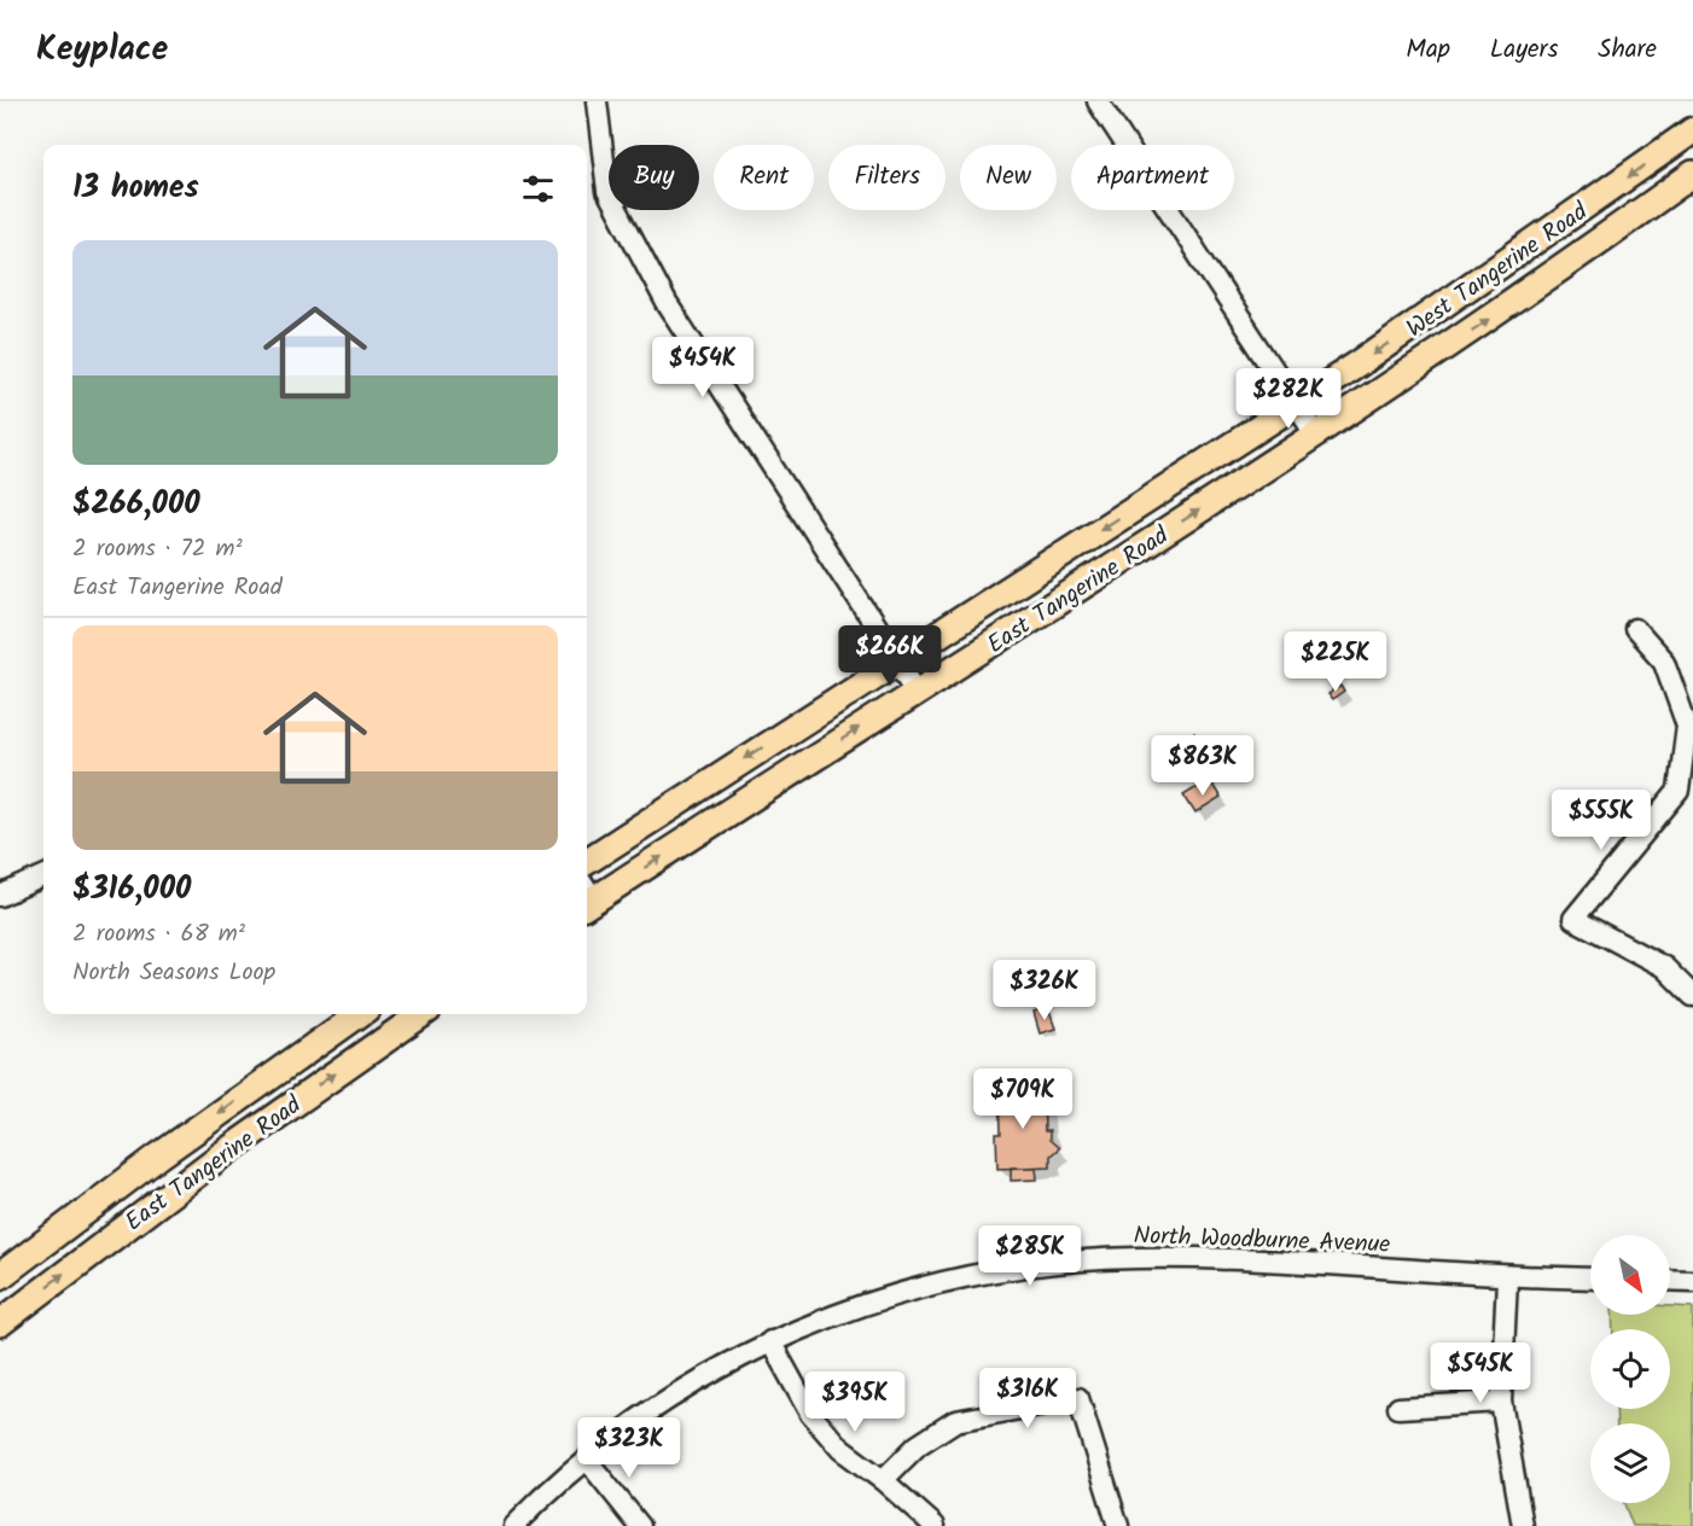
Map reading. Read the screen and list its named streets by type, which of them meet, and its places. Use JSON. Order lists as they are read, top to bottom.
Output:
{
  "streets": {
    "main road": ["West Tangerine Road", "East Tangerine Road"],
    "street": ["North Woodburne Avenue"]
  },
  "crossings": [
    ["West Tangerine Road", "East Tangerine Road"]
  ],
  "north": "bottom right",
  "page": {
    "header": "Keyplace",
    "nav": ["Map", "Layers", "Share"],
    "chip": [
      "Buy",
      "Rent",
      "Filters",
      "New",
      "Apartment"
    ],
    "heading": "13 homes",
    "list": [
      {
        "name": "$266,000",
        "note": "2 rooms · 72 m² · East Tangerine Road"
      },
      {
        "name": "$316,000",
        "note": "2 rooms · 68 m² · North Seasons Loop"
      }
    ],
    "price": [
      "$454K",
      "$282K",
      "$266K",
      "$225K",
      "$863K",
      "$555K",
      "$326K",
      "$709K",
      "$285K",
      "$545K",
      "$316K",
      "$395K",
      "$323K"
    ]
  }
}
